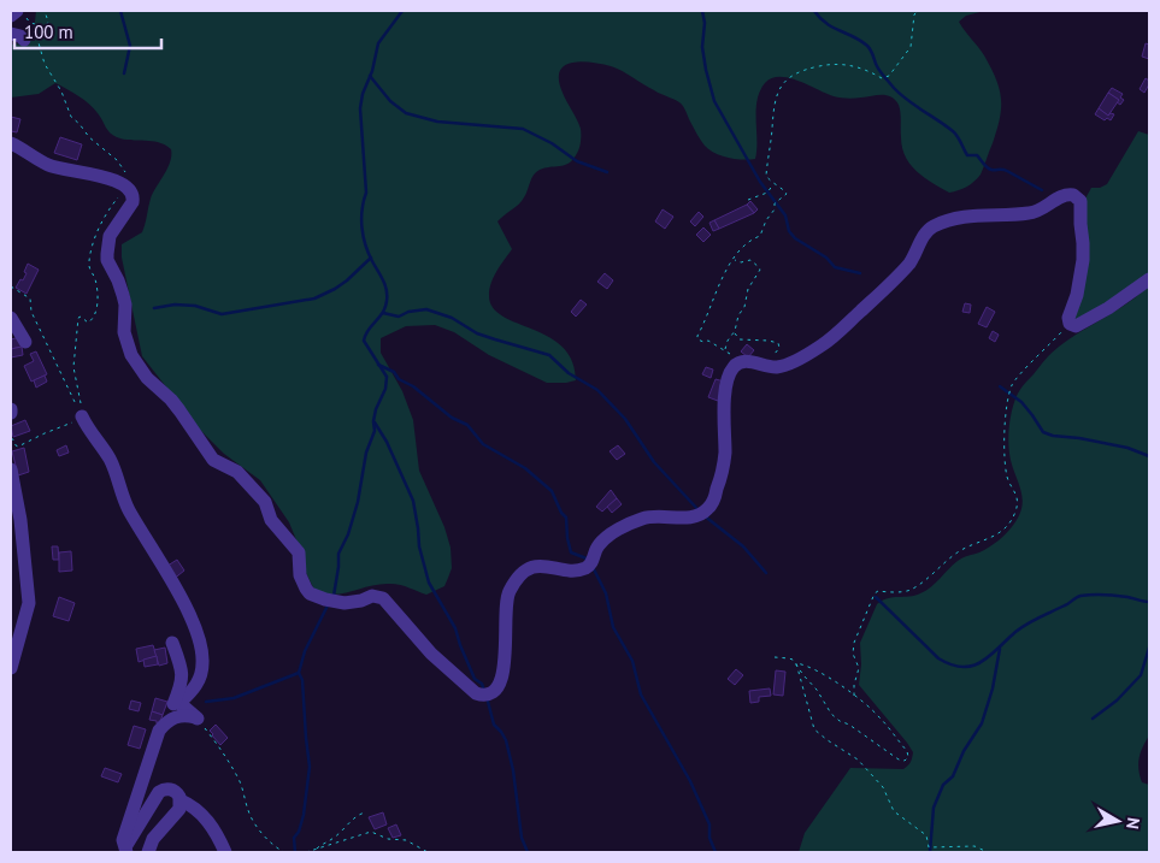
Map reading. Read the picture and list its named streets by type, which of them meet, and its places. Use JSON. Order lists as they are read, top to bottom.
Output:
{
  "scale_bar": "100 m",
  "north": "right"
}
